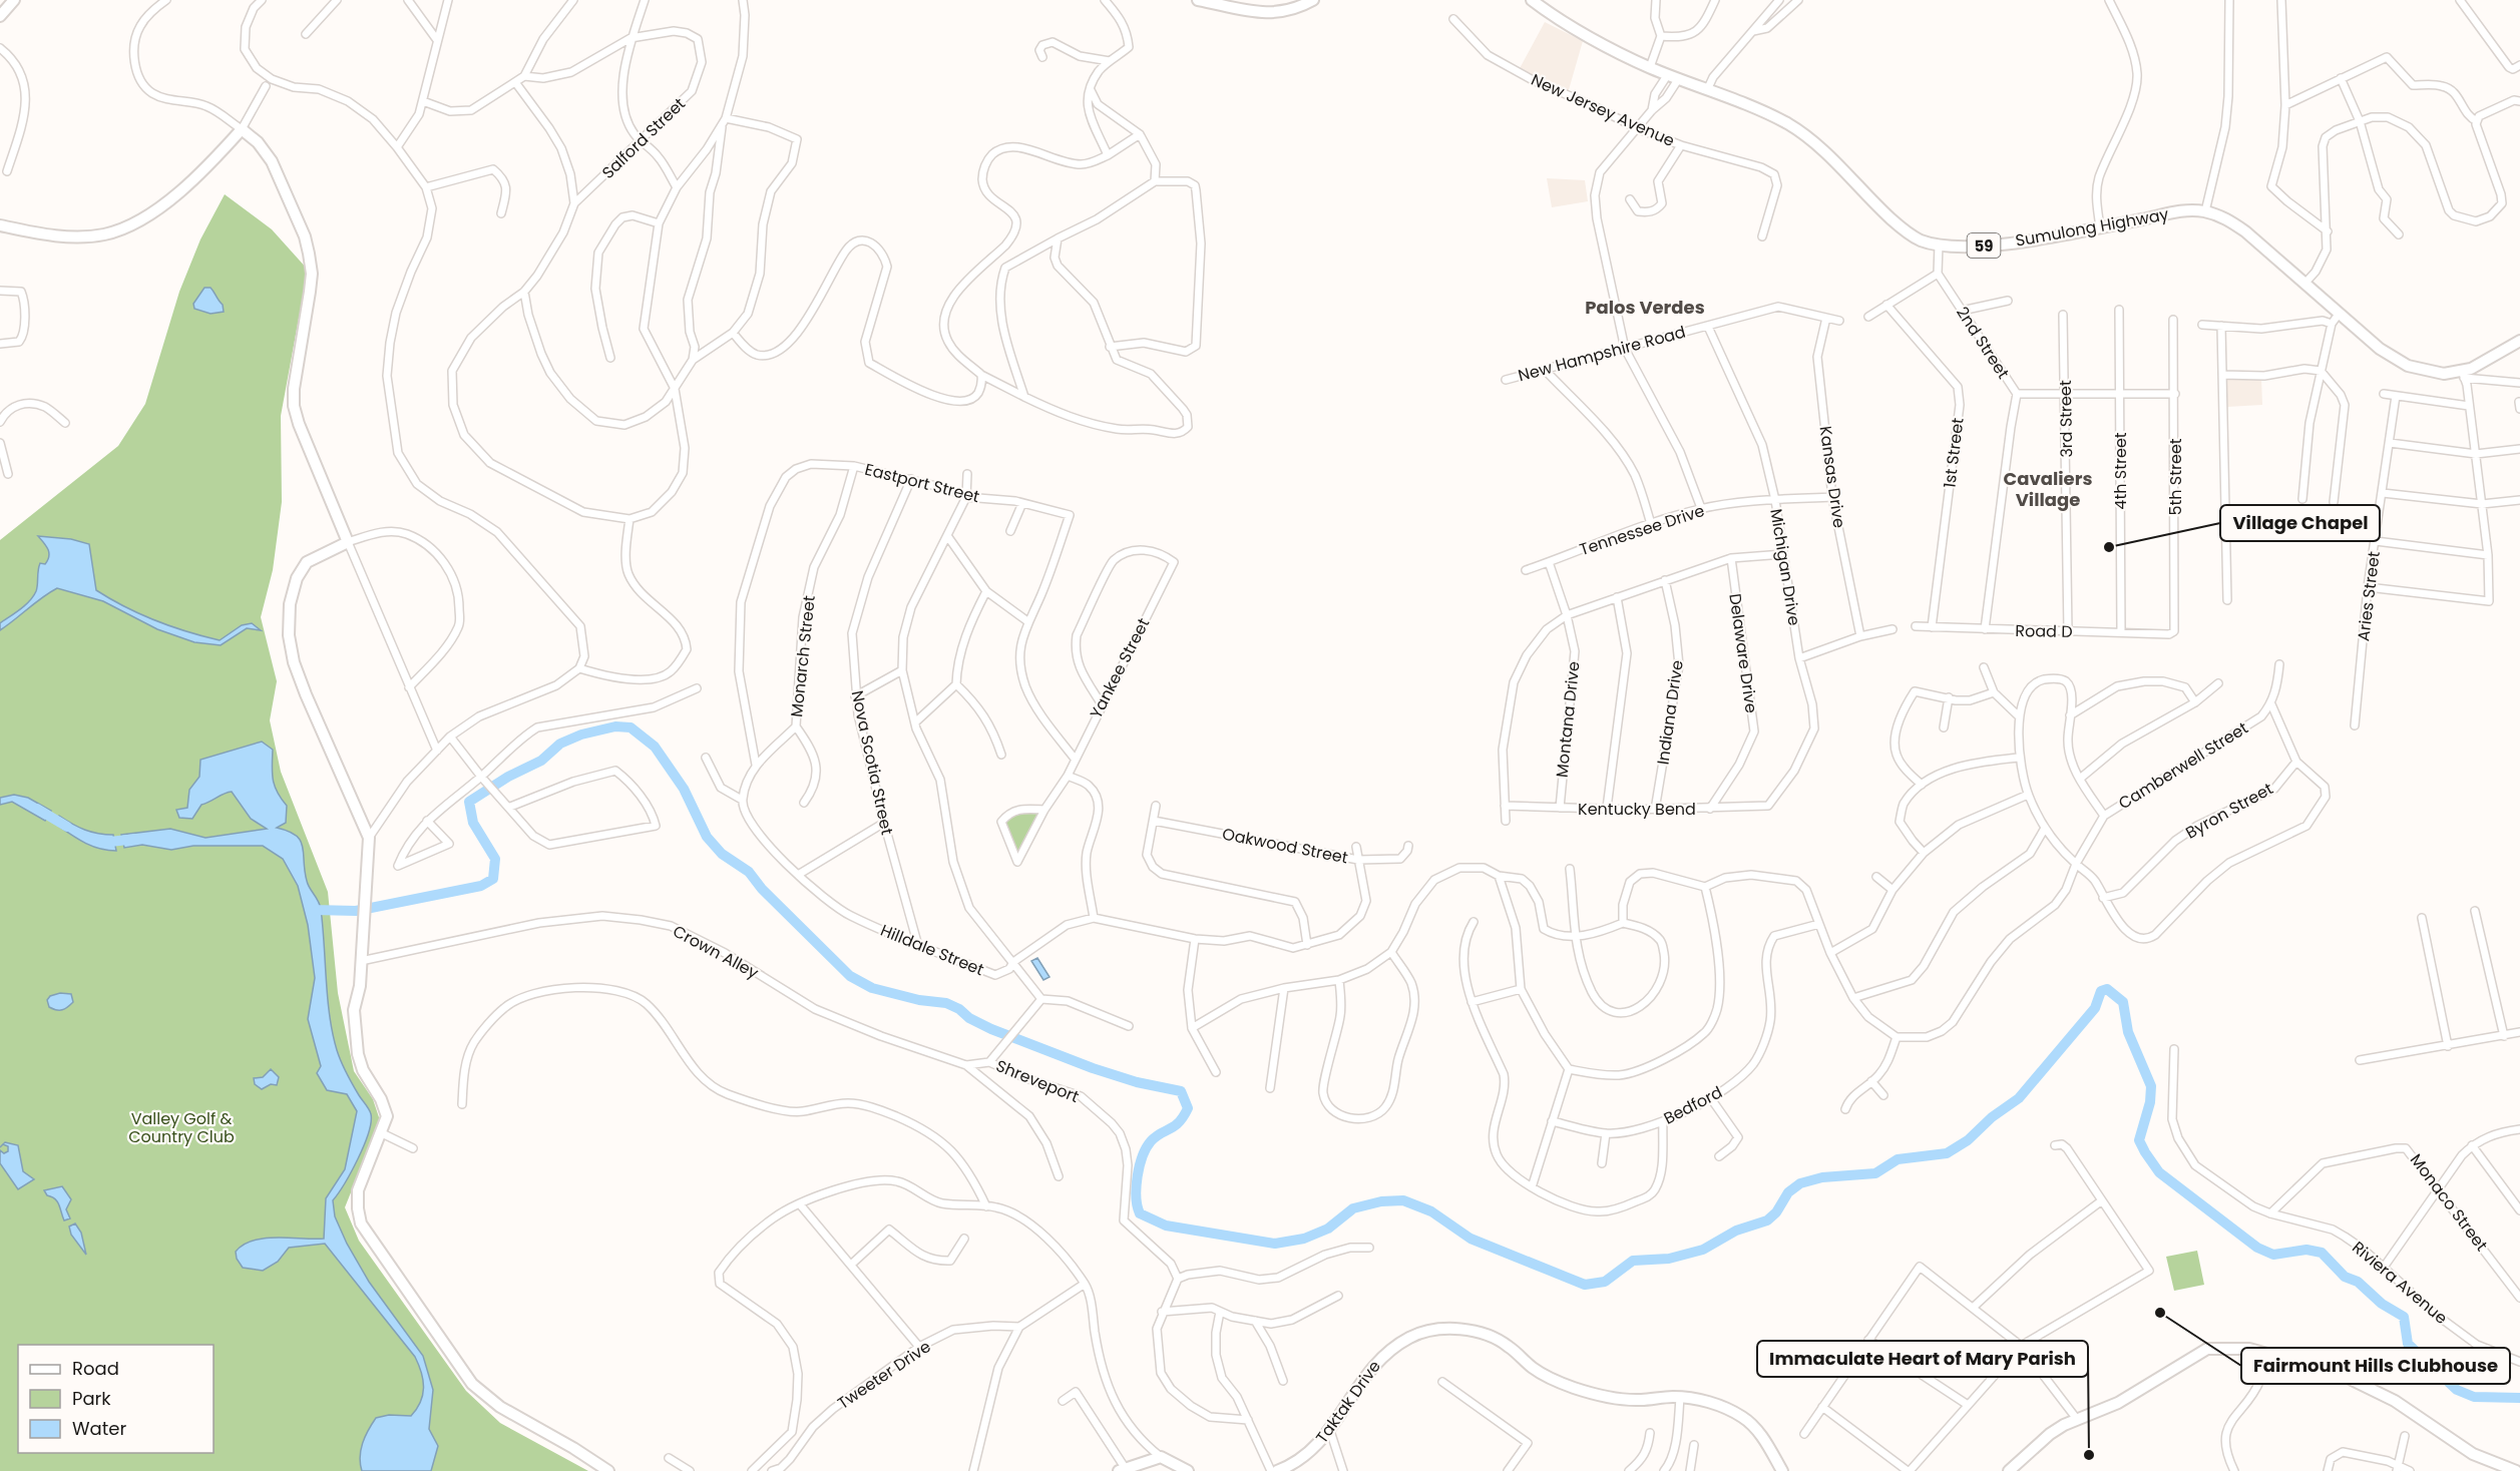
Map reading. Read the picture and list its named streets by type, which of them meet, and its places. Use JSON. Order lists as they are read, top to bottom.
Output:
{
  "streets": {
    "street": [
      "New Jersey Avenue",
      "Salford Street",
      "Sumulong Highway",
      "59",
      "2nd Street",
      "New Hampshire Road",
      "3rd Street",
      "1st Street",
      "4th Street",
      "Kansas Drive",
      "5th Street",
      "Eastport Street",
      "Tennessee Drive",
      "Michigan Drive",
      "Aries Street",
      "Road D",
      "Delaware Drive",
      "Monarch Street",
      "Yankee Street",
      "Indiana Drive",
      "Montana Drive",
      "Nova Scotia Street",
      "Camberwell Street",
      "Kentucky Bend",
      "Byron Street",
      "Oakwood Street",
      "Hilldale Street",
      "Crown Alley",
      "Shreveport",
      "Bedford",
      "Monaco Street",
      "Riviera Avenue",
      "Tweeter Drive",
      "Taktak Drive"
    ]
  },
  "crossings": [
    ["2nd Street", "Road D"],
    ["New Hampshire Road", "Kansas Drive"],
    ["New Hampshire Road", "Michigan Drive"],
    ["3rd Street", "Road D"],
    ["1st Street", "Road D"],
    ["4th Street", "Road D"],
    ["Kansas Drive", "Tennessee Drive"],
    ["5th Street", "Road D"],
    ["Eastport Street", "Monarch Street"],
    ["Eastport Street", "Nova Scotia Street"],
    ["Tennessee Drive", "Michigan Drive"],
    ["Tennessee Drive", "Montana Drive"],
    ["Michigan Drive", "Kentucky Bend"],
    ["Delaware Drive", "Kentucky Bend"],
    ["Monarch Street", "Hilldale Street"],
    ["Indiana Drive", "Kentucky Bend"],
    ["Montana Drive", "Kentucky Bend"],
    ["Nova Scotia Street", "Hilldale Street"],
    ["Oakwood Street", "Hilldale Street"],
    ["Monaco Street", "Riviera Avenue"]
  ],
  "districts": ["Palos Verdes", "Cavaliers Village"],
  "parks": ["Valley Golf & Country Club"],
  "places": ["Village Chapel", "Fairmount Hills Clubhouse", "Immaculate Heart of Mary Parish"],
  "legend": ["Road", "Park", "Water"]
}
